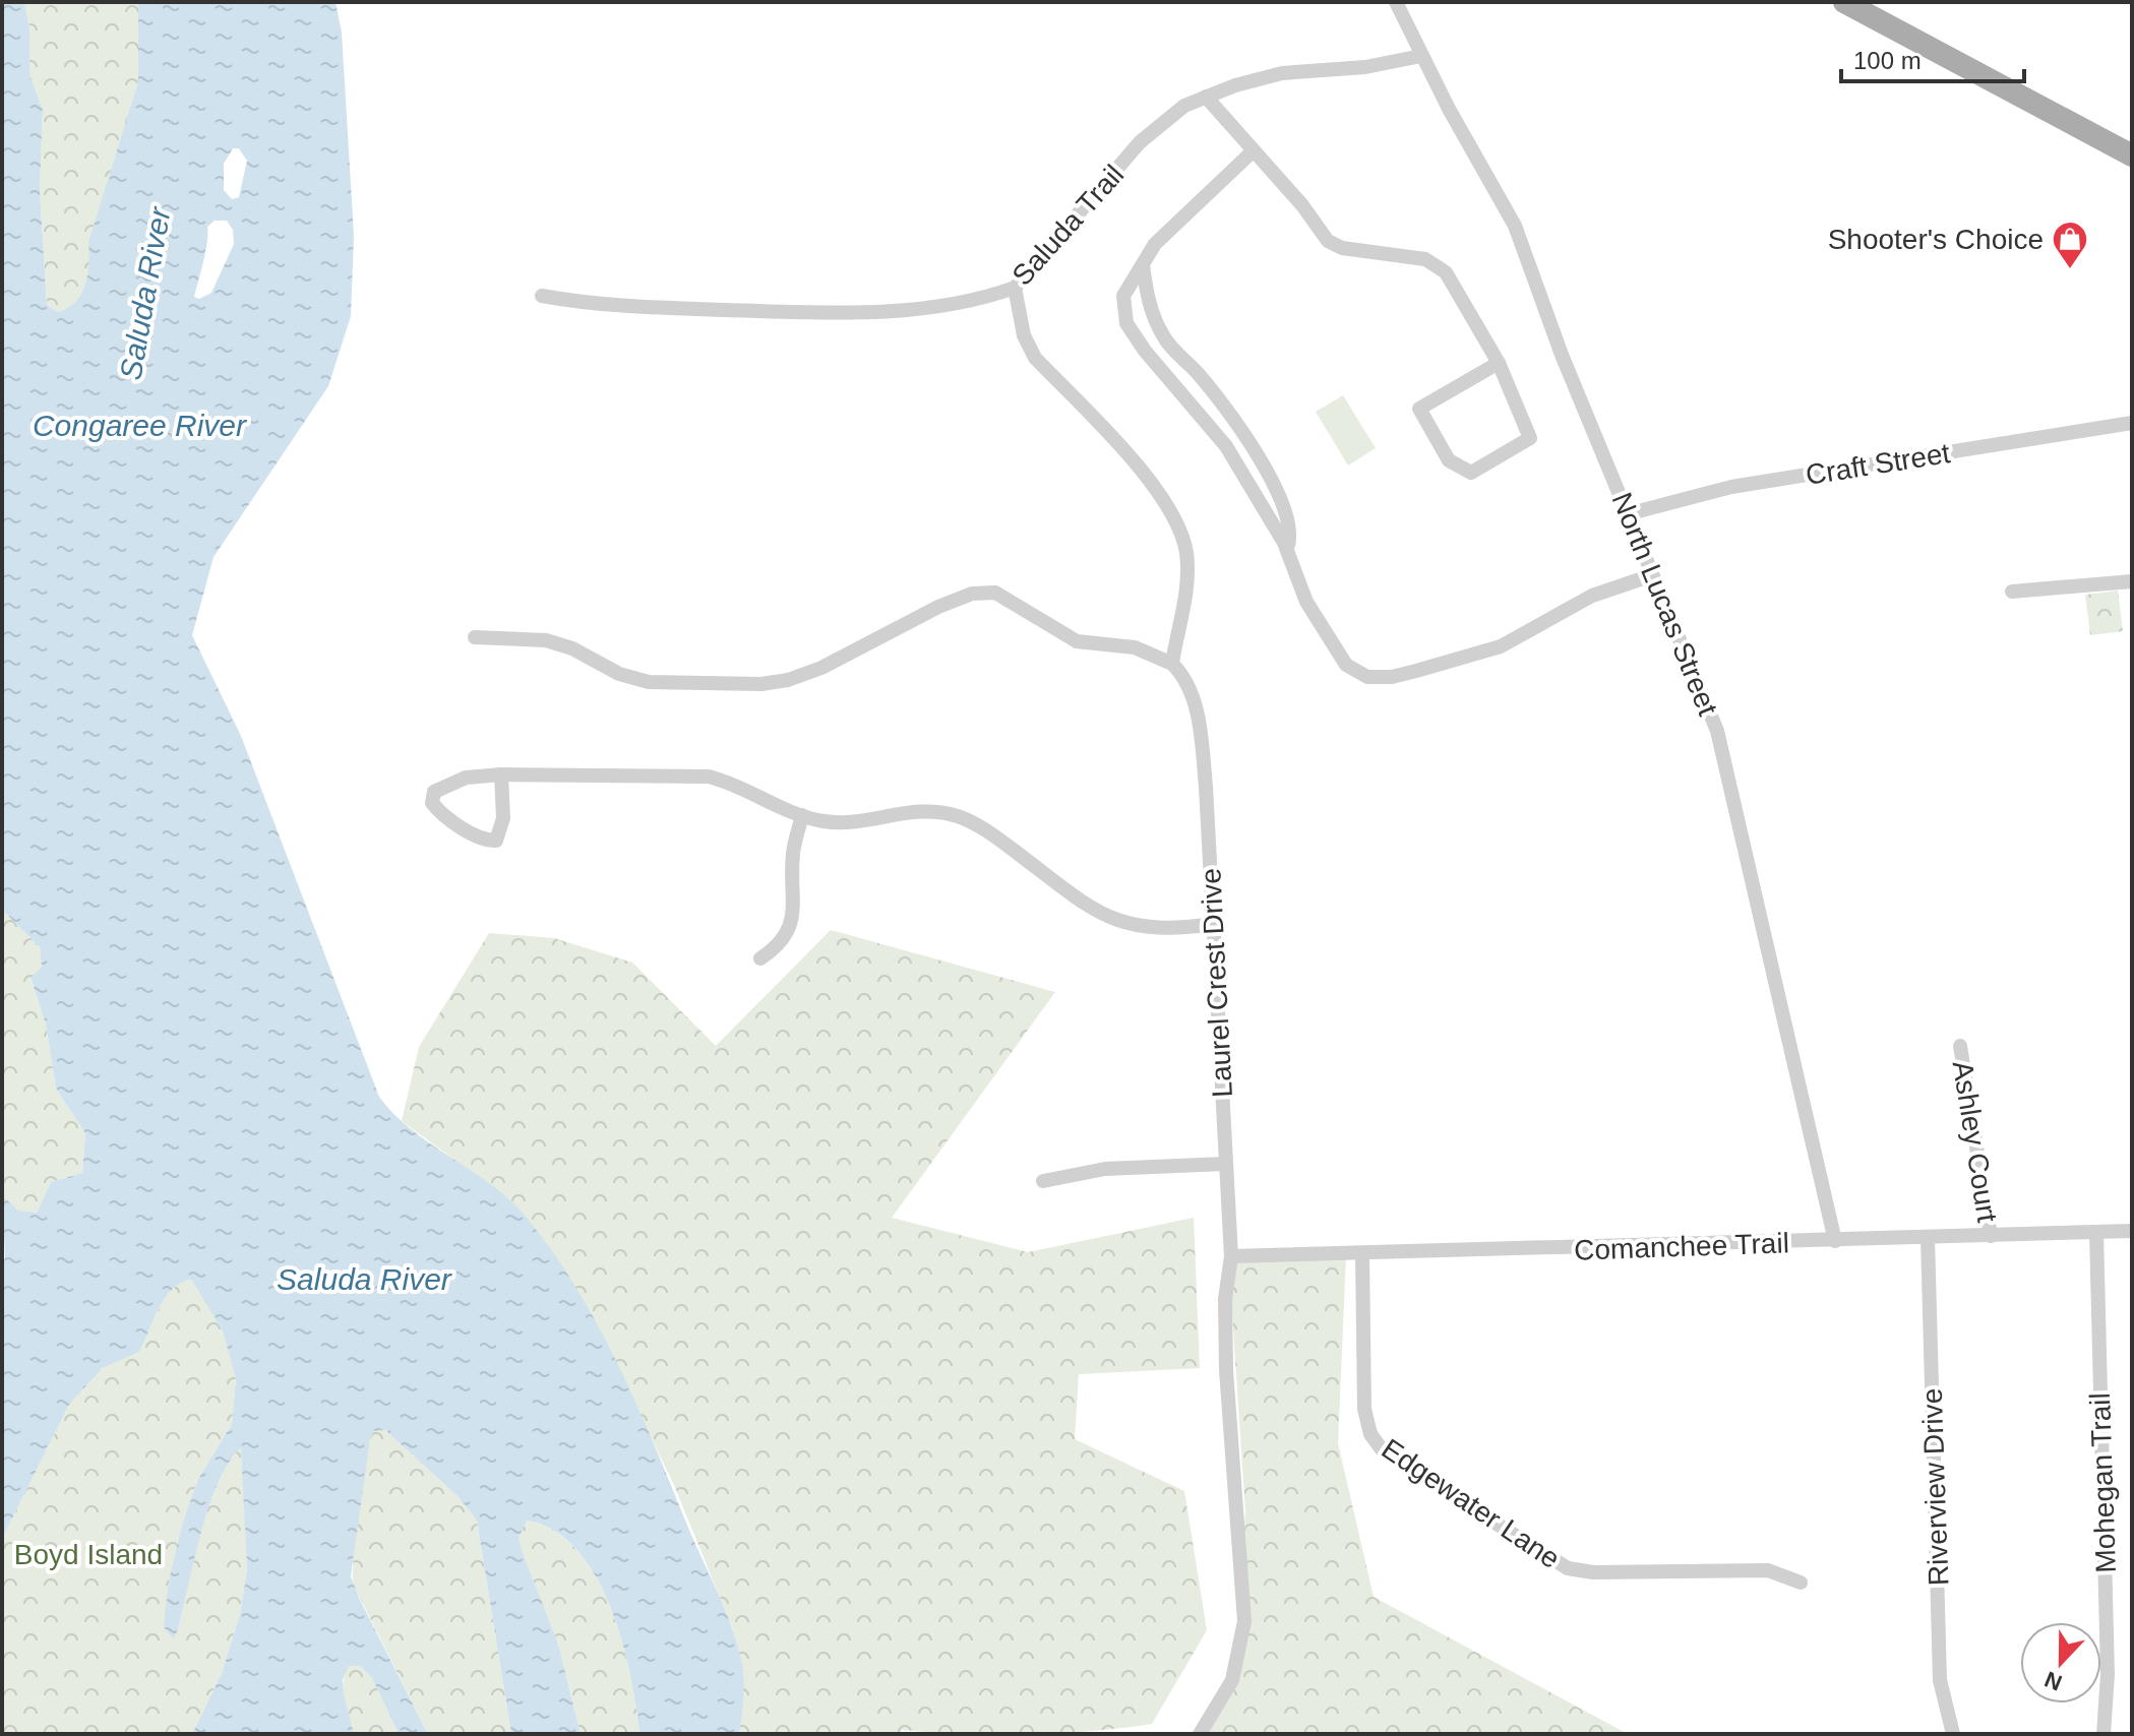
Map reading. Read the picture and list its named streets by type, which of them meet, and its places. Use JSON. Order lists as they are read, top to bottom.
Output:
{
  "streets": {
    "street": [
      "Saluda Trail",
      "Craft Street",
      "North Lucas Street",
      "Laurel Crest Drive",
      "Ashley Court",
      "Comanchee Trail",
      "Mohegan Trail",
      "Riverview Drive",
      "Edgewater Lane"
    ]
  },
  "crossings": [
    ["Saluda Trail", "North Lucas Street"],
    ["Craft Street", "North Lucas Street"],
    ["North Lucas Street", "Comanchee Trail"],
    ["Laurel Crest Drive", "Comanchee Trail"],
    ["Ashley Court", "Comanchee Trail"],
    ["Comanchee Trail", "Mohegan Trail"],
    ["Comanchee Trail", "Riverview Drive"],
    ["Comanchee Trail", "Edgewater Lane"]
  ],
  "water": ["Saluda River", "Congaree River"],
  "parks": ["Boyd Island"],
  "places": {
    "shop": ["Shooter's Choice"]
  },
  "scale_bar": "100 m",
  "north": "bottom"
}
